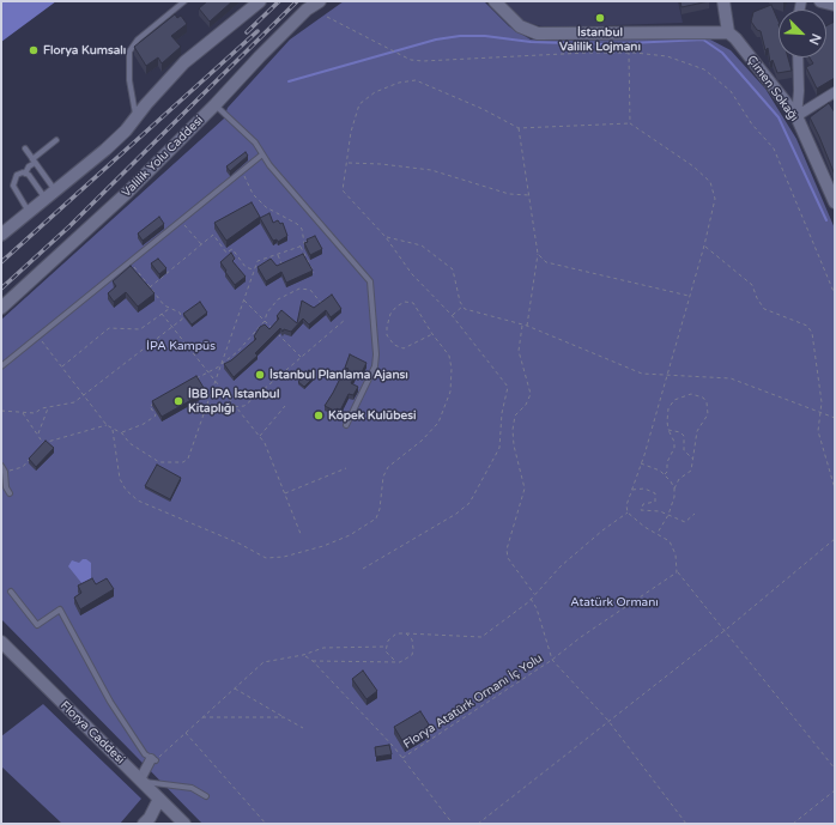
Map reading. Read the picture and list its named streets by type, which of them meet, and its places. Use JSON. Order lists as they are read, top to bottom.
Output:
{
  "streets": {
    "main road": ["Çimen Sokağı", "Valilik Yolu Caddesi", "Florya Caddesi"],
    "path": ["Florya Atatürk Ornanı İç Yolu"]
  },
  "parks": ["İPA Kampüs", "Atatürk Ormanı"],
  "places": [
    "İstanbul Valilik Lojmanı",
    "Florya Kumsalı",
    "İstanbul Planlama Ajansı",
    "İBB İPA İstanbul Kitaplığı",
    "Köpek Kulübesi"
  ],
  "north": "bottom right"
}
